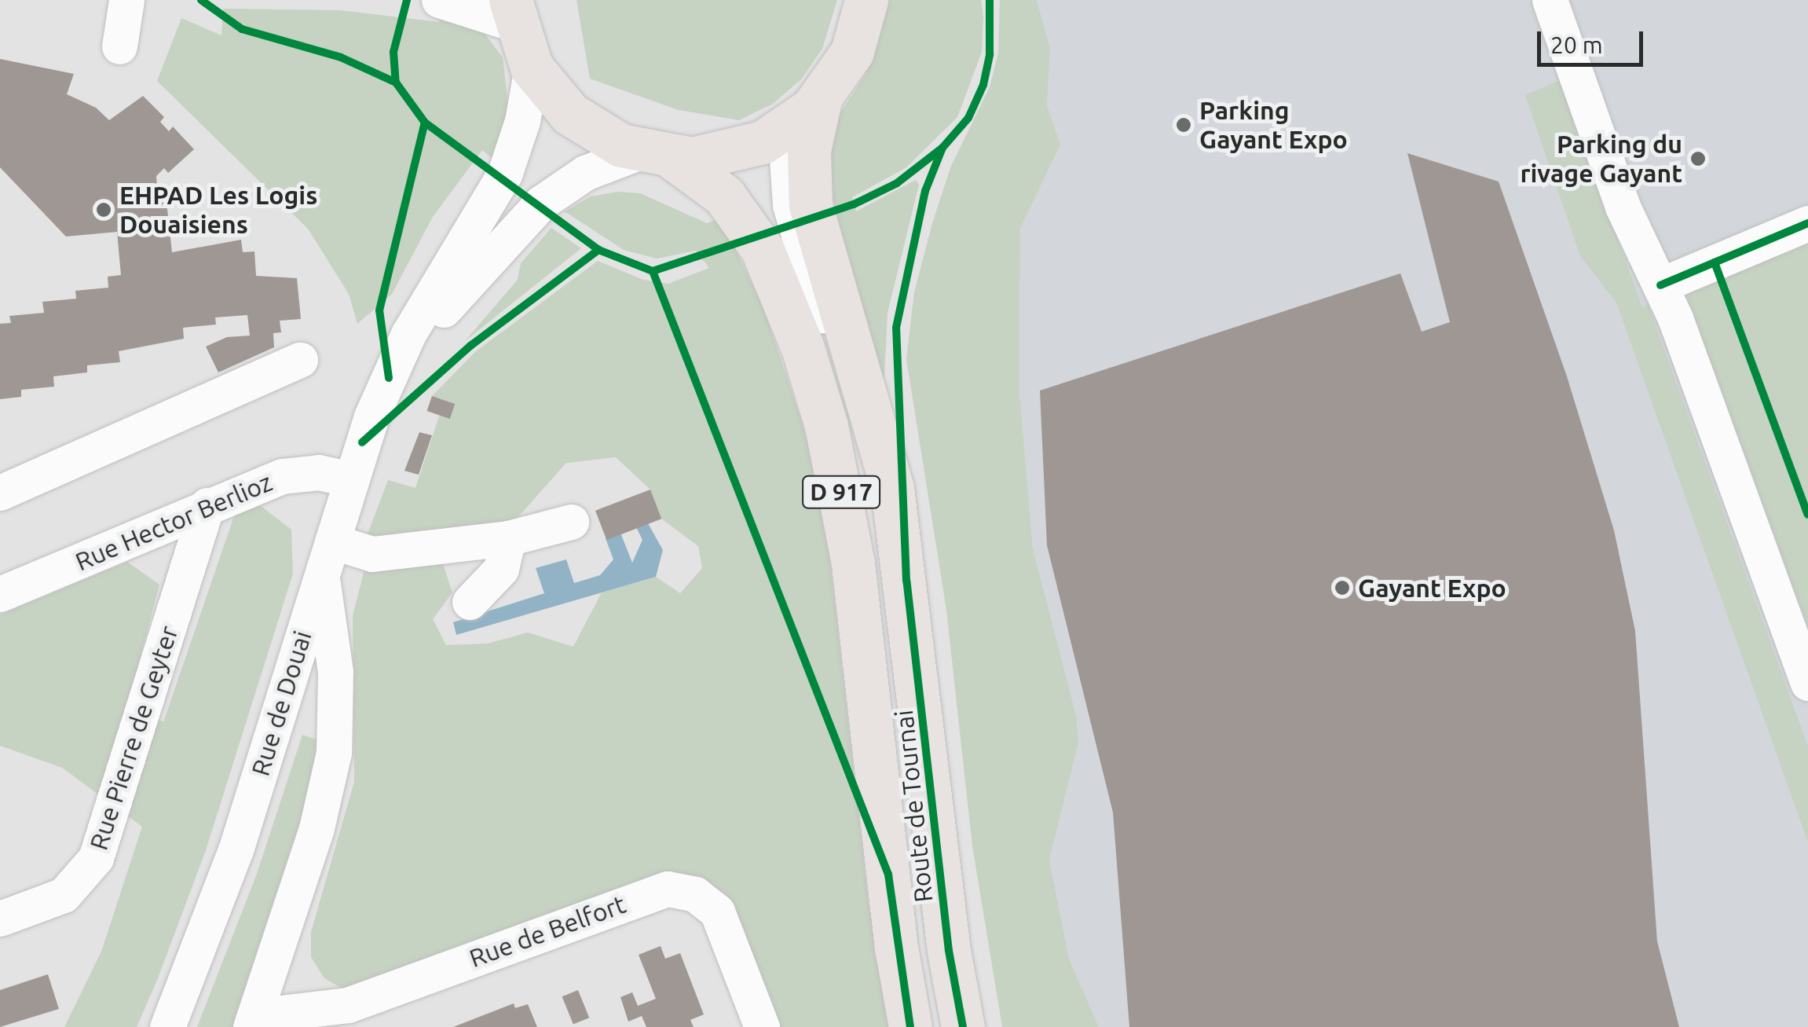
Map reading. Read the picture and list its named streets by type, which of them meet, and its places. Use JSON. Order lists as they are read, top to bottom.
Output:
{
  "streets": {
    "main road": ["D 917", "Route de Tournai"],
    "street": [
      "Rue Hector Berlioz",
      "Rue de Douai",
      "Rue Pierre de Geyter",
      "Rue de Belfort"
    ]
  },
  "crossings": [
    ["Rue Hector Berlioz", "Rue de Douai"],
    ["Rue Hector Berlioz", "Rue Pierre de Geyter"],
    ["Rue de Douai", "Route de Tournai"]
  ],
  "places": [
    "Parking Gayant Expo",
    "Parking du rivage Gayant",
    "EHPAD Les Logis Douaisiens",
    "Gayant Expo"
  ],
  "scale_bar": "20 m"
}
